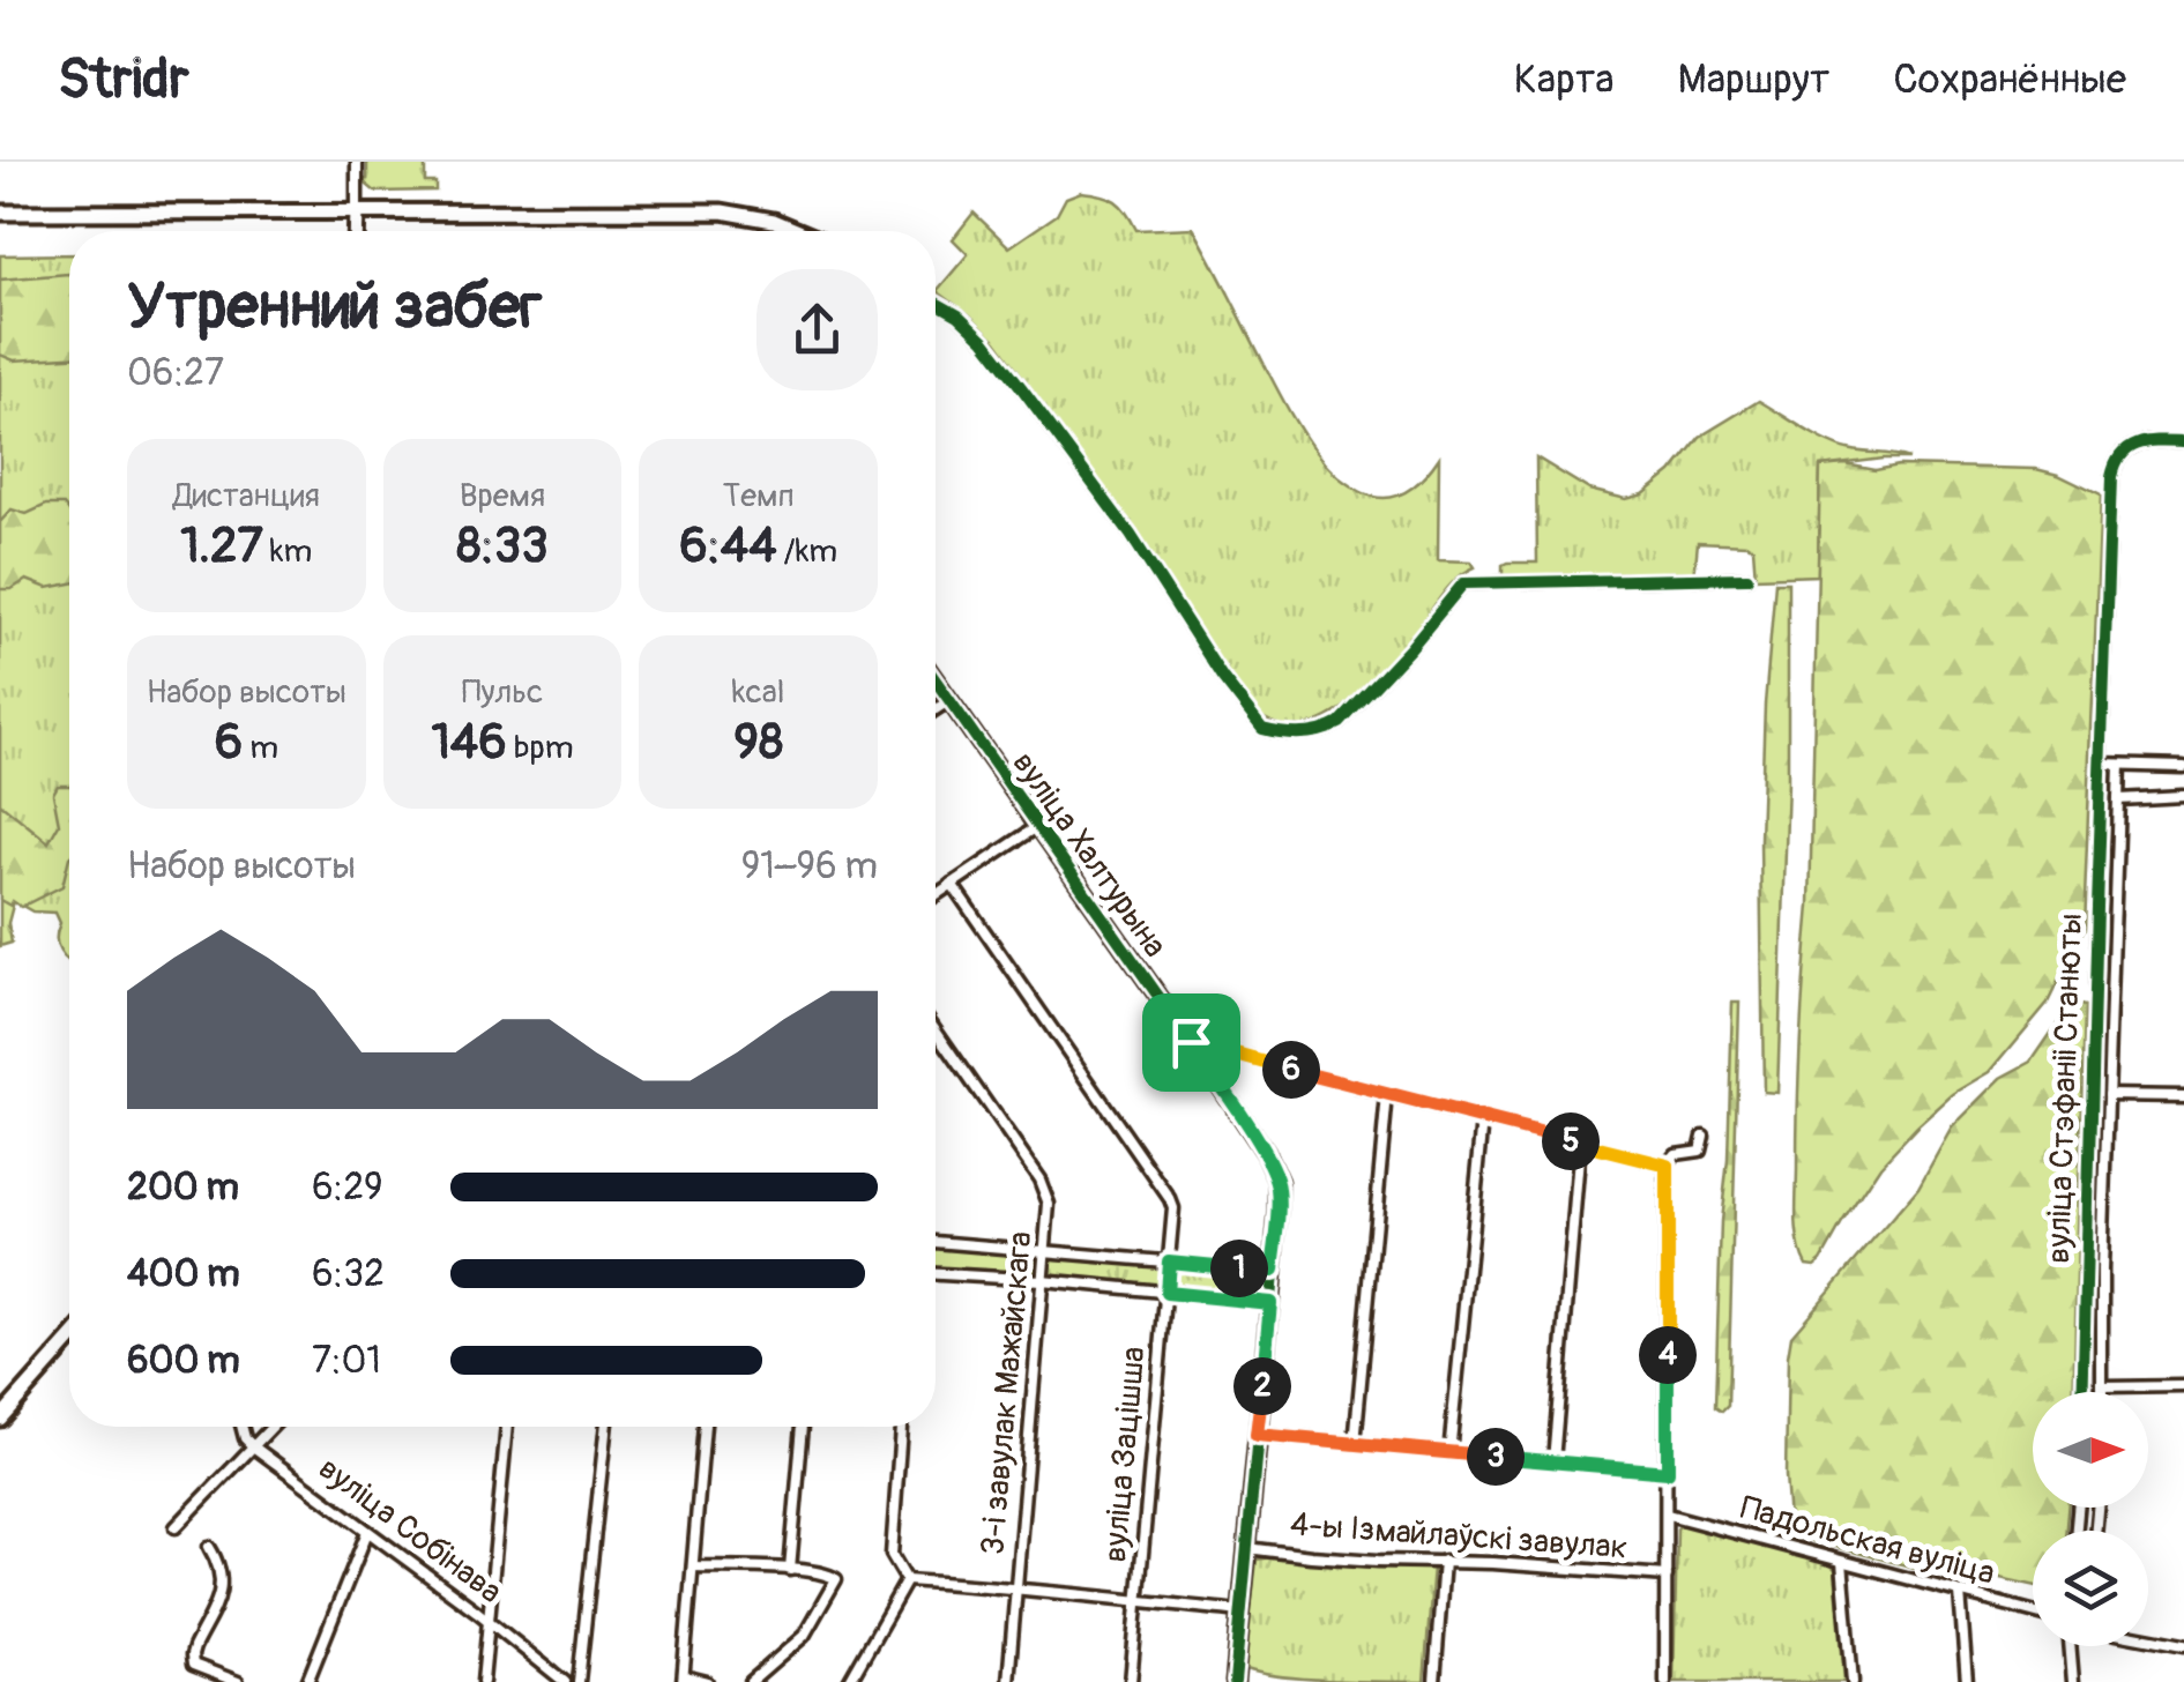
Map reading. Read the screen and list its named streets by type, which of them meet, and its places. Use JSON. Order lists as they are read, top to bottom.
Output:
{
  "streets": {
    "street": [
      "вуліца Халтурына",
      "вуліца Стэфаніі Станюты",
      "3-і завулак Мажайскага",
      "вуліца Зацішша",
      "вуліца Собінава",
      "4-ы Ізмайлаўскі завулак",
      "Падольская вуліца"
    ]
  },
  "crossings": [
    ["вуліца Халтурына", "4-ы Ізмайлаўскі завулак"]
  ],
  "north": "right",
  "page": {
    "header": "Stridr",
    "nav": ["Карта", "Маршрут", "Сохранённые"],
    "heading": ["Утренний забег", "06:27"],
    "stats": [
      ["Дистанция", "1.27 km"],
      ["Время", "8:33"],
      ["Темп", "6:44 /km"],
      ["Набор высоты", "6 m"],
      ["Пульс", "146 bpm"],
      ["kcal", "98"]
    ],
    "chart": ["Набор высоты", "91–96 m"],
    "pins": [
      "6",
      "5",
      "1",
      "4",
      "2",
      "3"
    ],
    "list": [
      {
        "name": "200 m",
        "note": "6:29"
      },
      {
        "name": "400 m",
        "note": "6:32"
      },
      {
        "name": "600 m",
        "note": "7:01"
      }
    ]
  }
}
